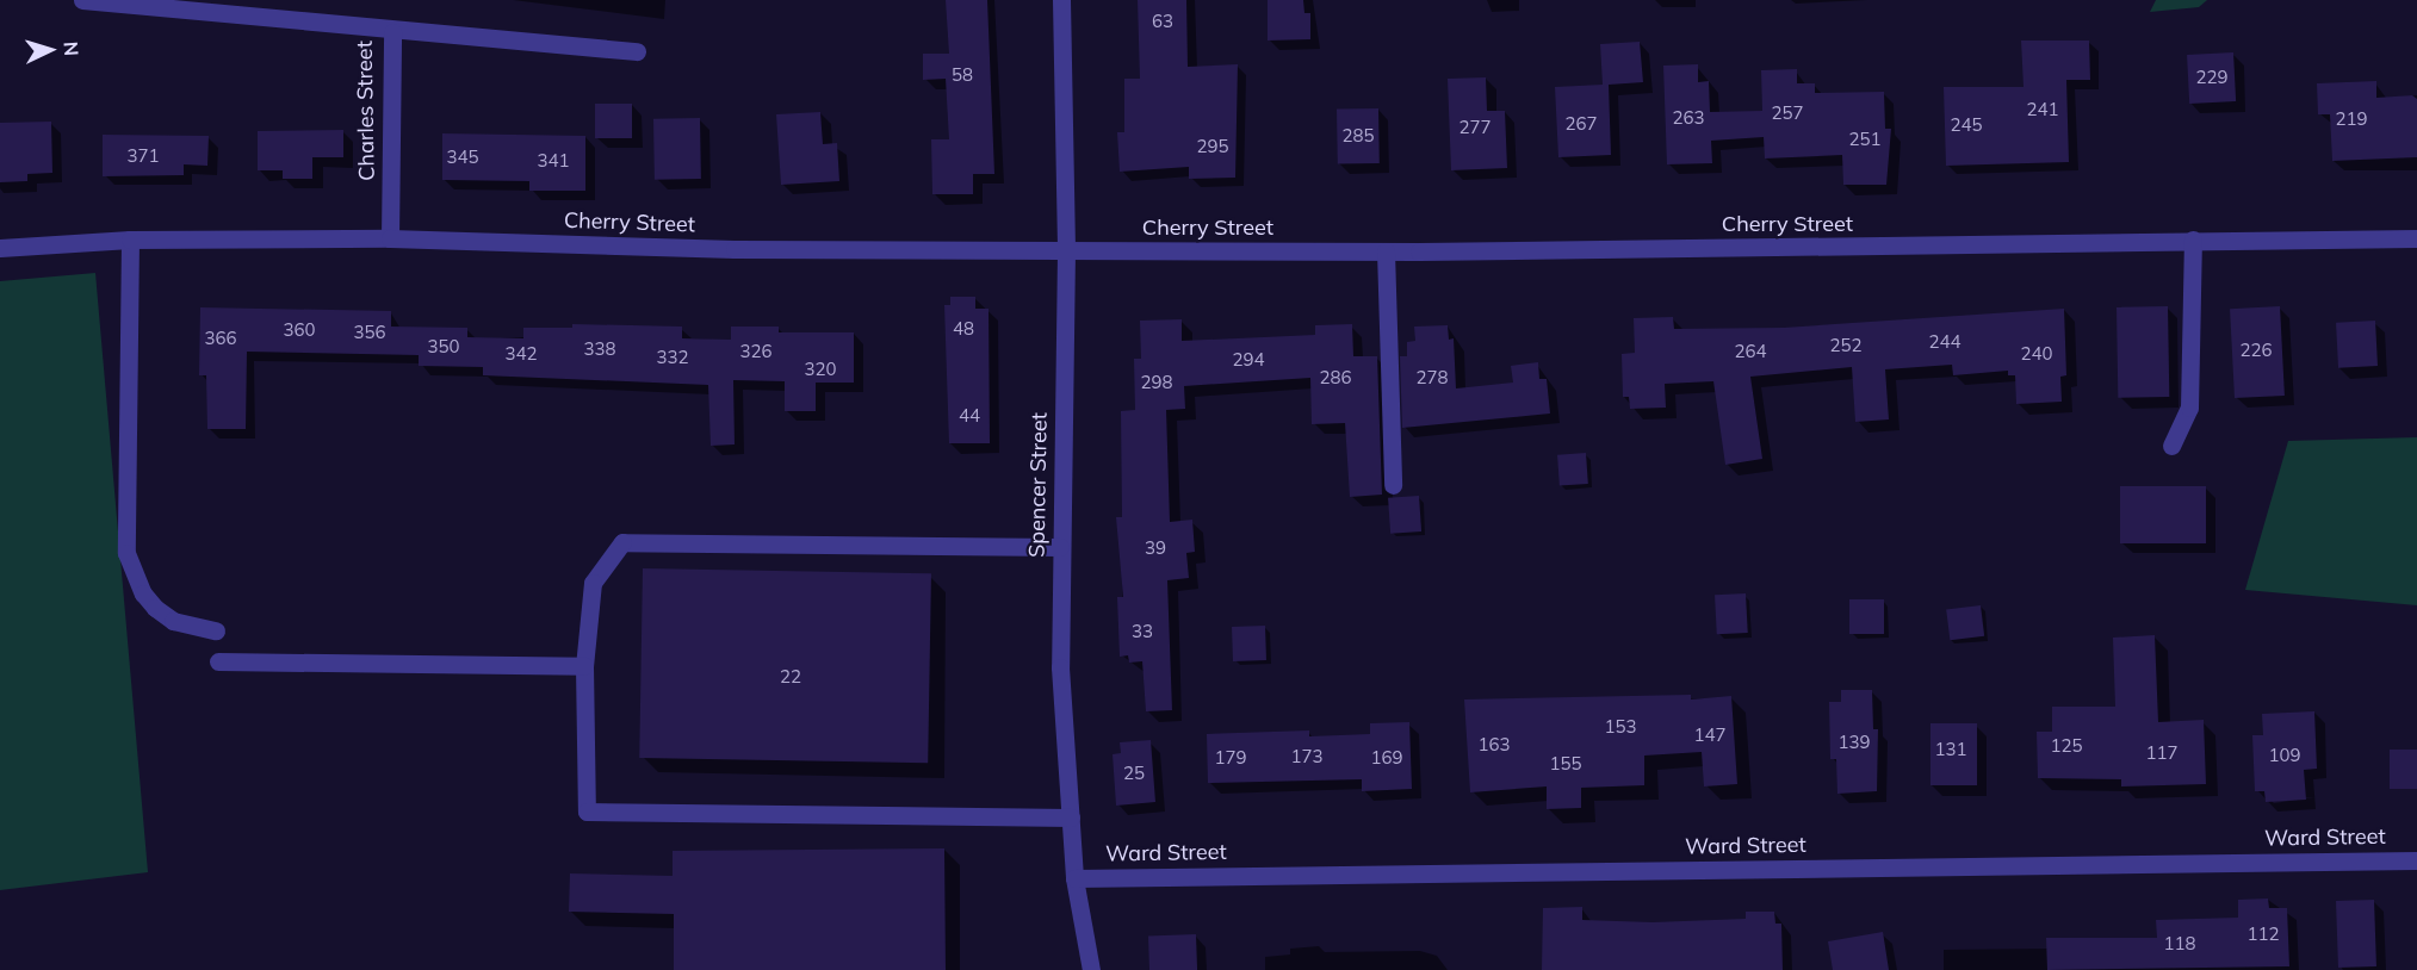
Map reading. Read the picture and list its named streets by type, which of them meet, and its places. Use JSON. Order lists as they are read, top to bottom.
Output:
{
  "streets": {
    "street": [
      "Charles Street",
      "Cherry Street",
      "Spencer Street",
      "Ward Street"
    ]
  },
  "crossings": [
    ["Charles Street", "Cherry Street"],
    ["Cherry Street", "Spencer Street"],
    ["Spencer Street", "Ward Street"]
  ],
  "house_numbers": [
    "63",
    "58",
    "229",
    "241",
    "257",
    "263",
    "219",
    "267",
    "245",
    "277",
    "285",
    "251",
    "295",
    "371",
    "345",
    "341",
    "48",
    "360",
    "356",
    "366",
    "244",
    "252",
    "350",
    "338",
    "226",
    "326",
    "264",
    "342",
    "240",
    "332",
    "294",
    "320",
    "286",
    "278",
    "298",
    "44",
    "39",
    "33",
    "22",
    "153",
    "147",
    "139",
    "163",
    "125",
    "131",
    "117",
    "109",
    "173",
    "179",
    "169",
    "155",
    "25",
    "112",
    "118"
  ],
  "north": "right"
}
